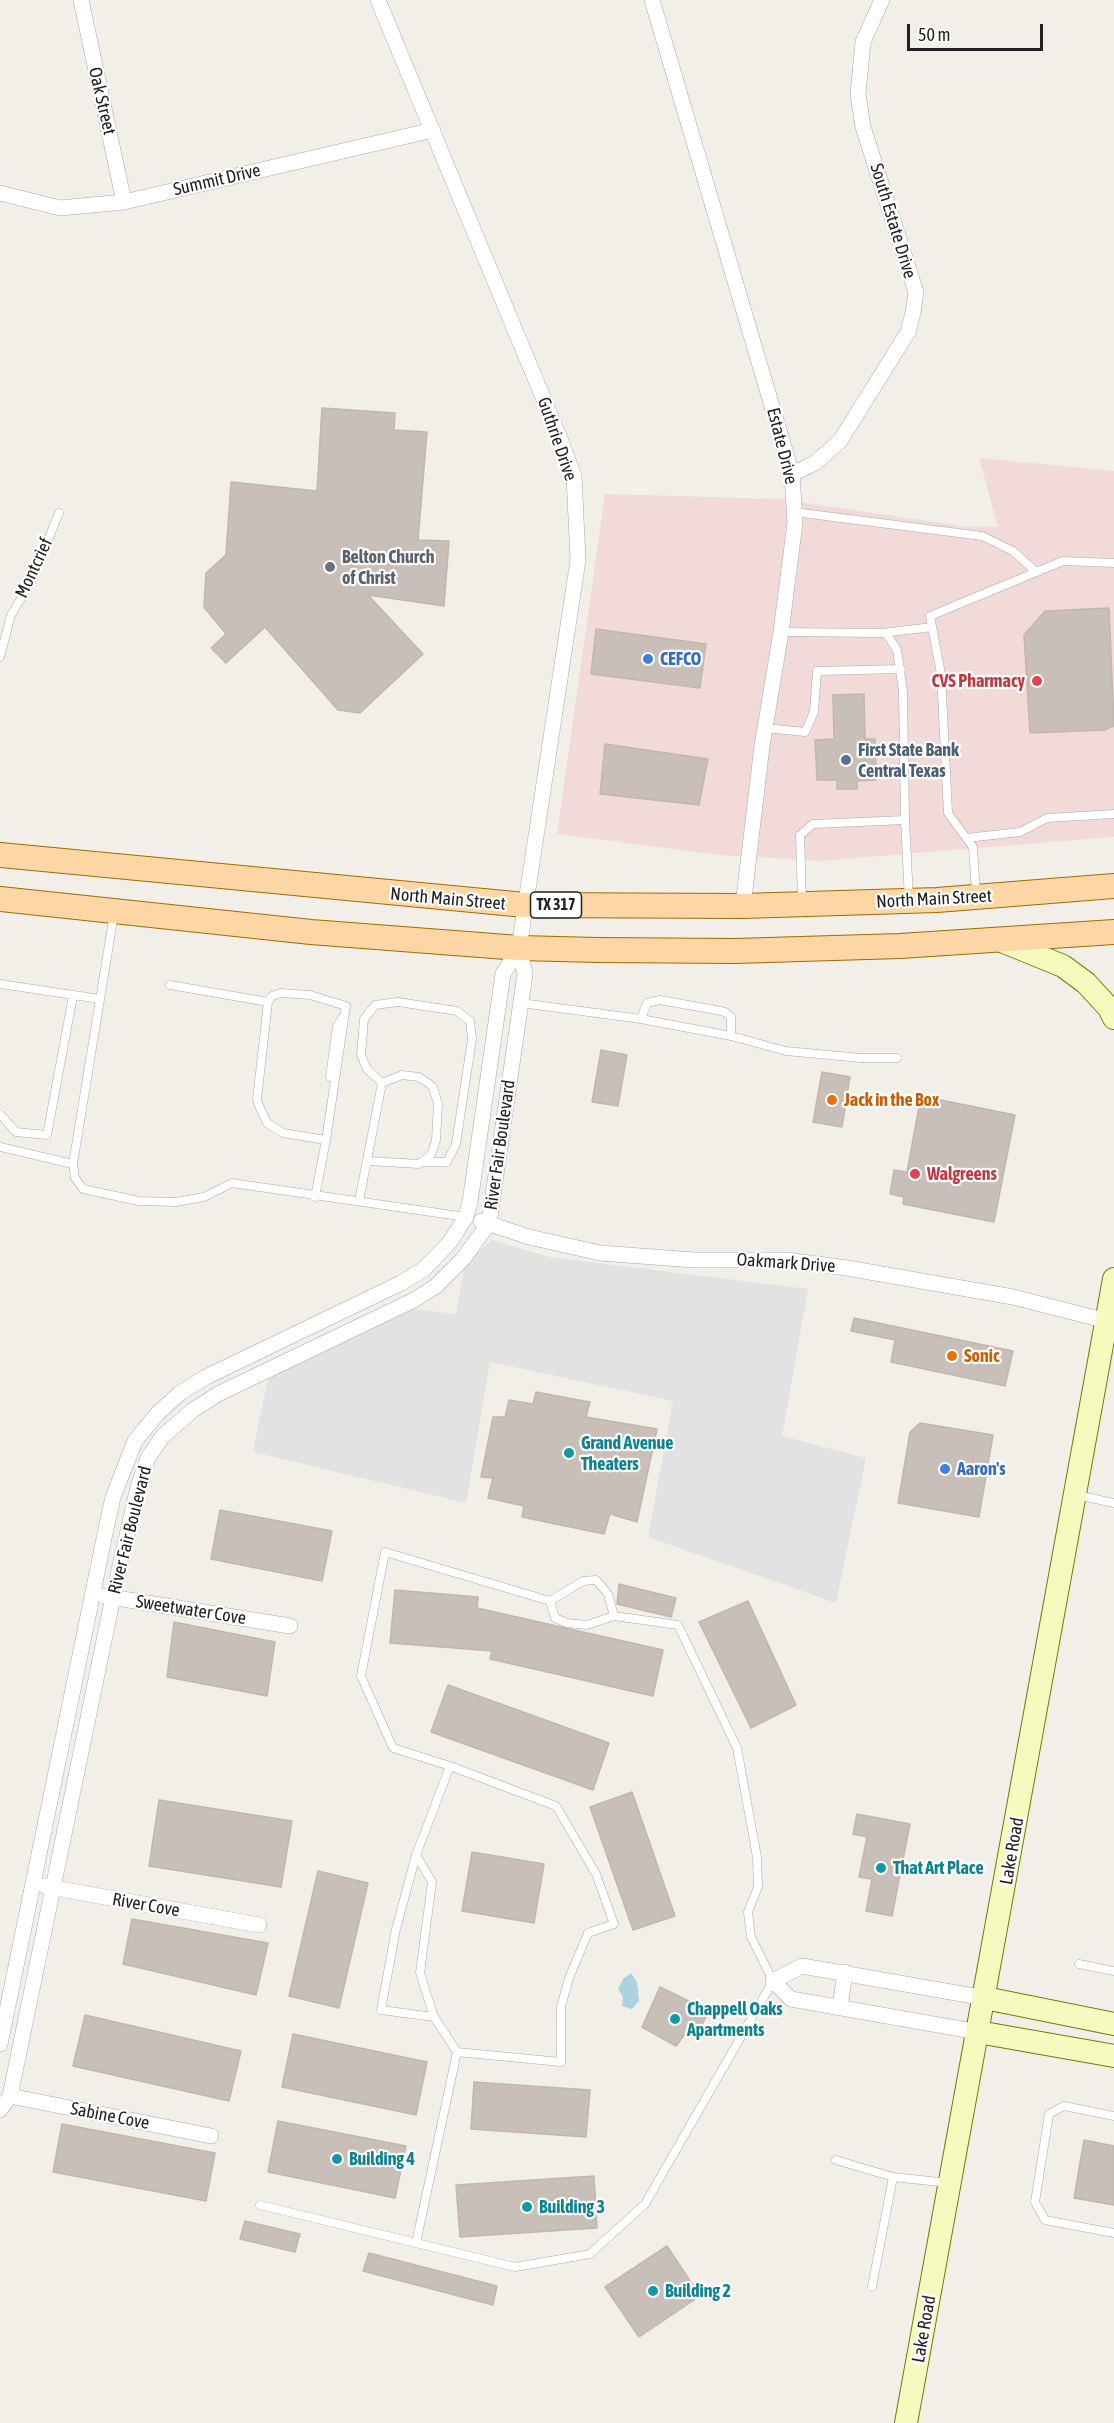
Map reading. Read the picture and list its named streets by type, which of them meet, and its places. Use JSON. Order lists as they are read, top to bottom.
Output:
{
  "streets": {
    "main road": ["North Main Street", "TX 317", "Lake Road"],
    "street": [
      "Oak Street",
      "Summit Drive",
      "South Estate Drive",
      "Guthrie Drive",
      "Estate Drive",
      "River Fair Boulevard",
      "Oakmark Drive",
      "Sweetwater Cove",
      "River Cove",
      "Sabine Cove"
    ],
    "lane": ["Montcrief"]
  },
  "crossings": [
    ["Oak Street", "Summit Drive"],
    ["Summit Drive", "Guthrie Drive"],
    ["South Estate Drive", "Estate Drive"],
    ["Guthrie Drive", "North Main Street"],
    ["Guthrie Drive", "River Fair Boulevard"],
    ["Estate Drive", "North Main Street"],
    ["North Main Street", "River Fair Boulevard"],
    ["River Fair Boulevard", "Oakmark Drive"],
    ["River Fair Boulevard", "Sweetwater Cove"],
    ["River Fair Boulevard", "River Cove"],
    ["River Fair Boulevard", "Sabine Cove"],
    ["Oakmark Drive", "Lake Road"]
  ],
  "places": [
    "Belton Church of Christ",
    "CEFCO",
    "CVS Pharmacy",
    "First State Bank Central Texas",
    "Jack in the Box",
    "Walgreens",
    "Sonic",
    "Grand Avenue Theaters",
    "Aaron's",
    "That Art Place",
    "Chappell Oaks Apartments",
    "Building 4",
    "Building 3",
    "Building 2"
  ],
  "scale_bar": "50 m"
}
